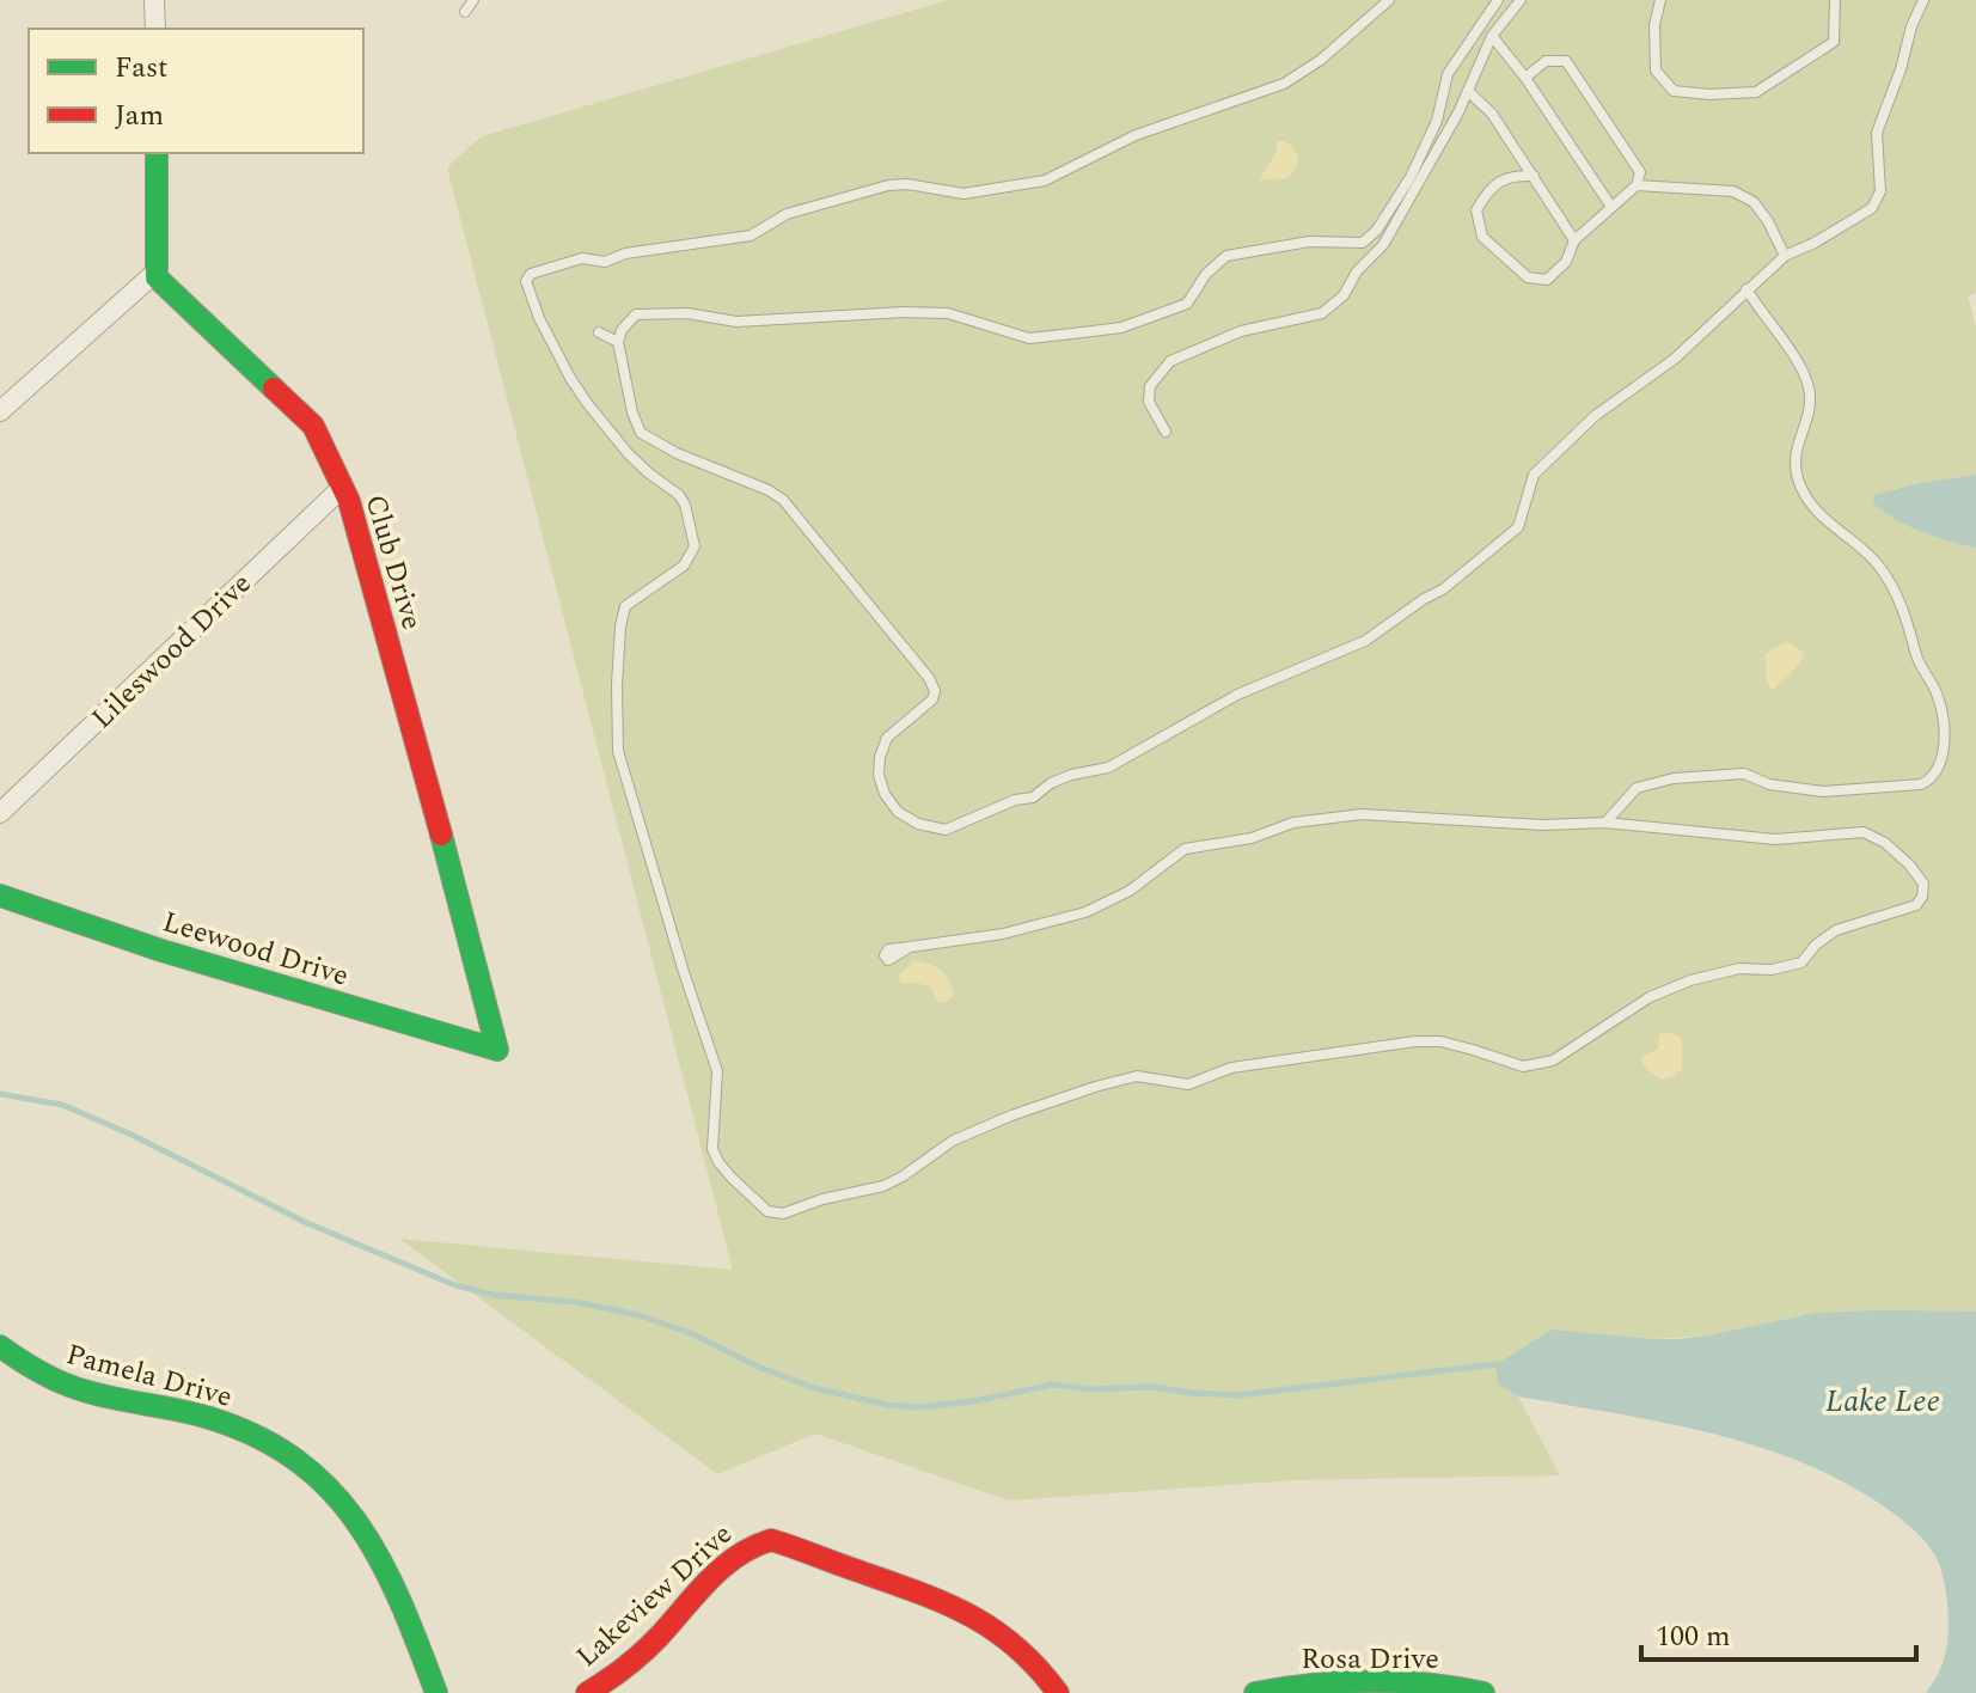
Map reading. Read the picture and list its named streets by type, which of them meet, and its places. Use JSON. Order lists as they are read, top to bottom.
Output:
{
  "streets": {
    "street": [
      "Club Drive",
      "Lileswood Drive",
      "Leewood Drive",
      "Pamela Drive",
      "Lakeview Drive",
      "Rosa Drive"
    ]
  },
  "crossings": [
    ["Club Drive", "Lileswood Drive"],
    ["Club Drive", "Leewood Drive"]
  ],
  "water": ["Lake Lee"],
  "legend": ["Fast", "Jam"],
  "scale_bar": "100 m"
}
